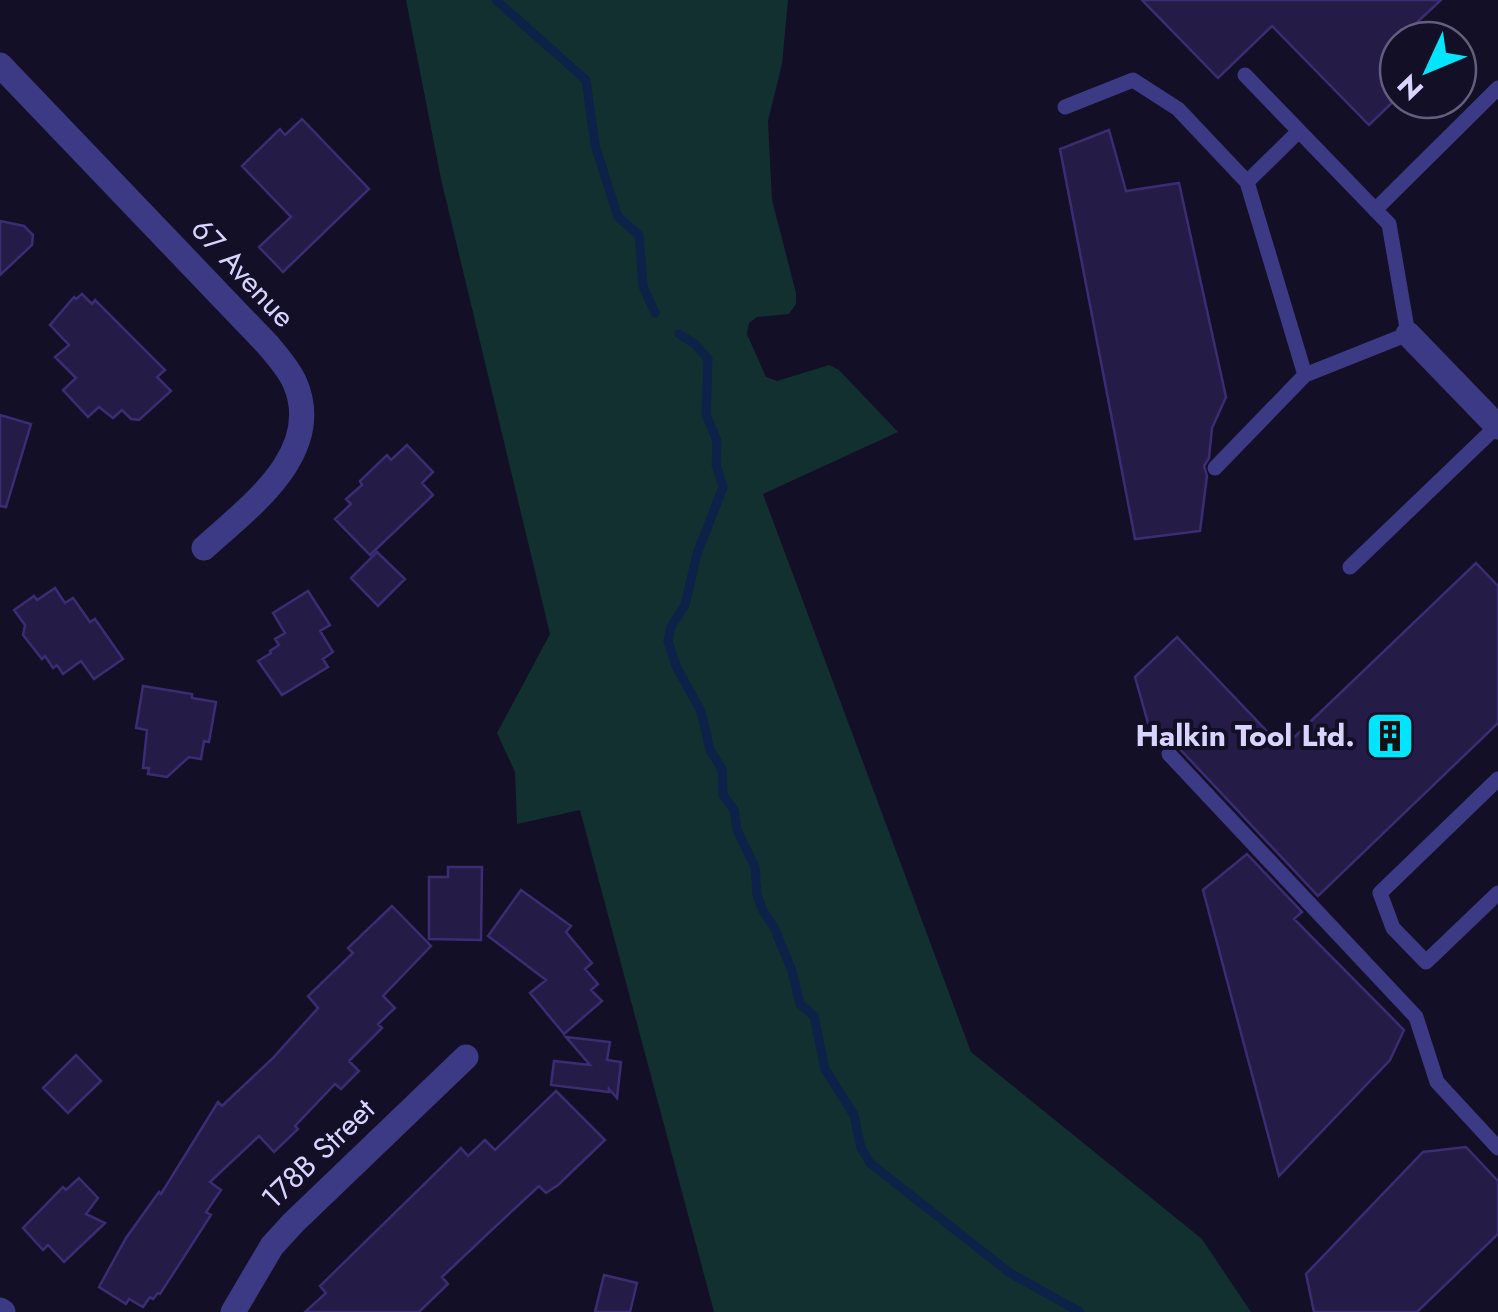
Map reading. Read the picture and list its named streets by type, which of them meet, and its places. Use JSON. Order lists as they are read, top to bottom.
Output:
{
  "streets": {
    "street": ["67 Avenue", "178B Street"]
  },
  "places": {
    "building": ["Halkin Tool Ltd."]
  },
  "north": "bottom left"
}
